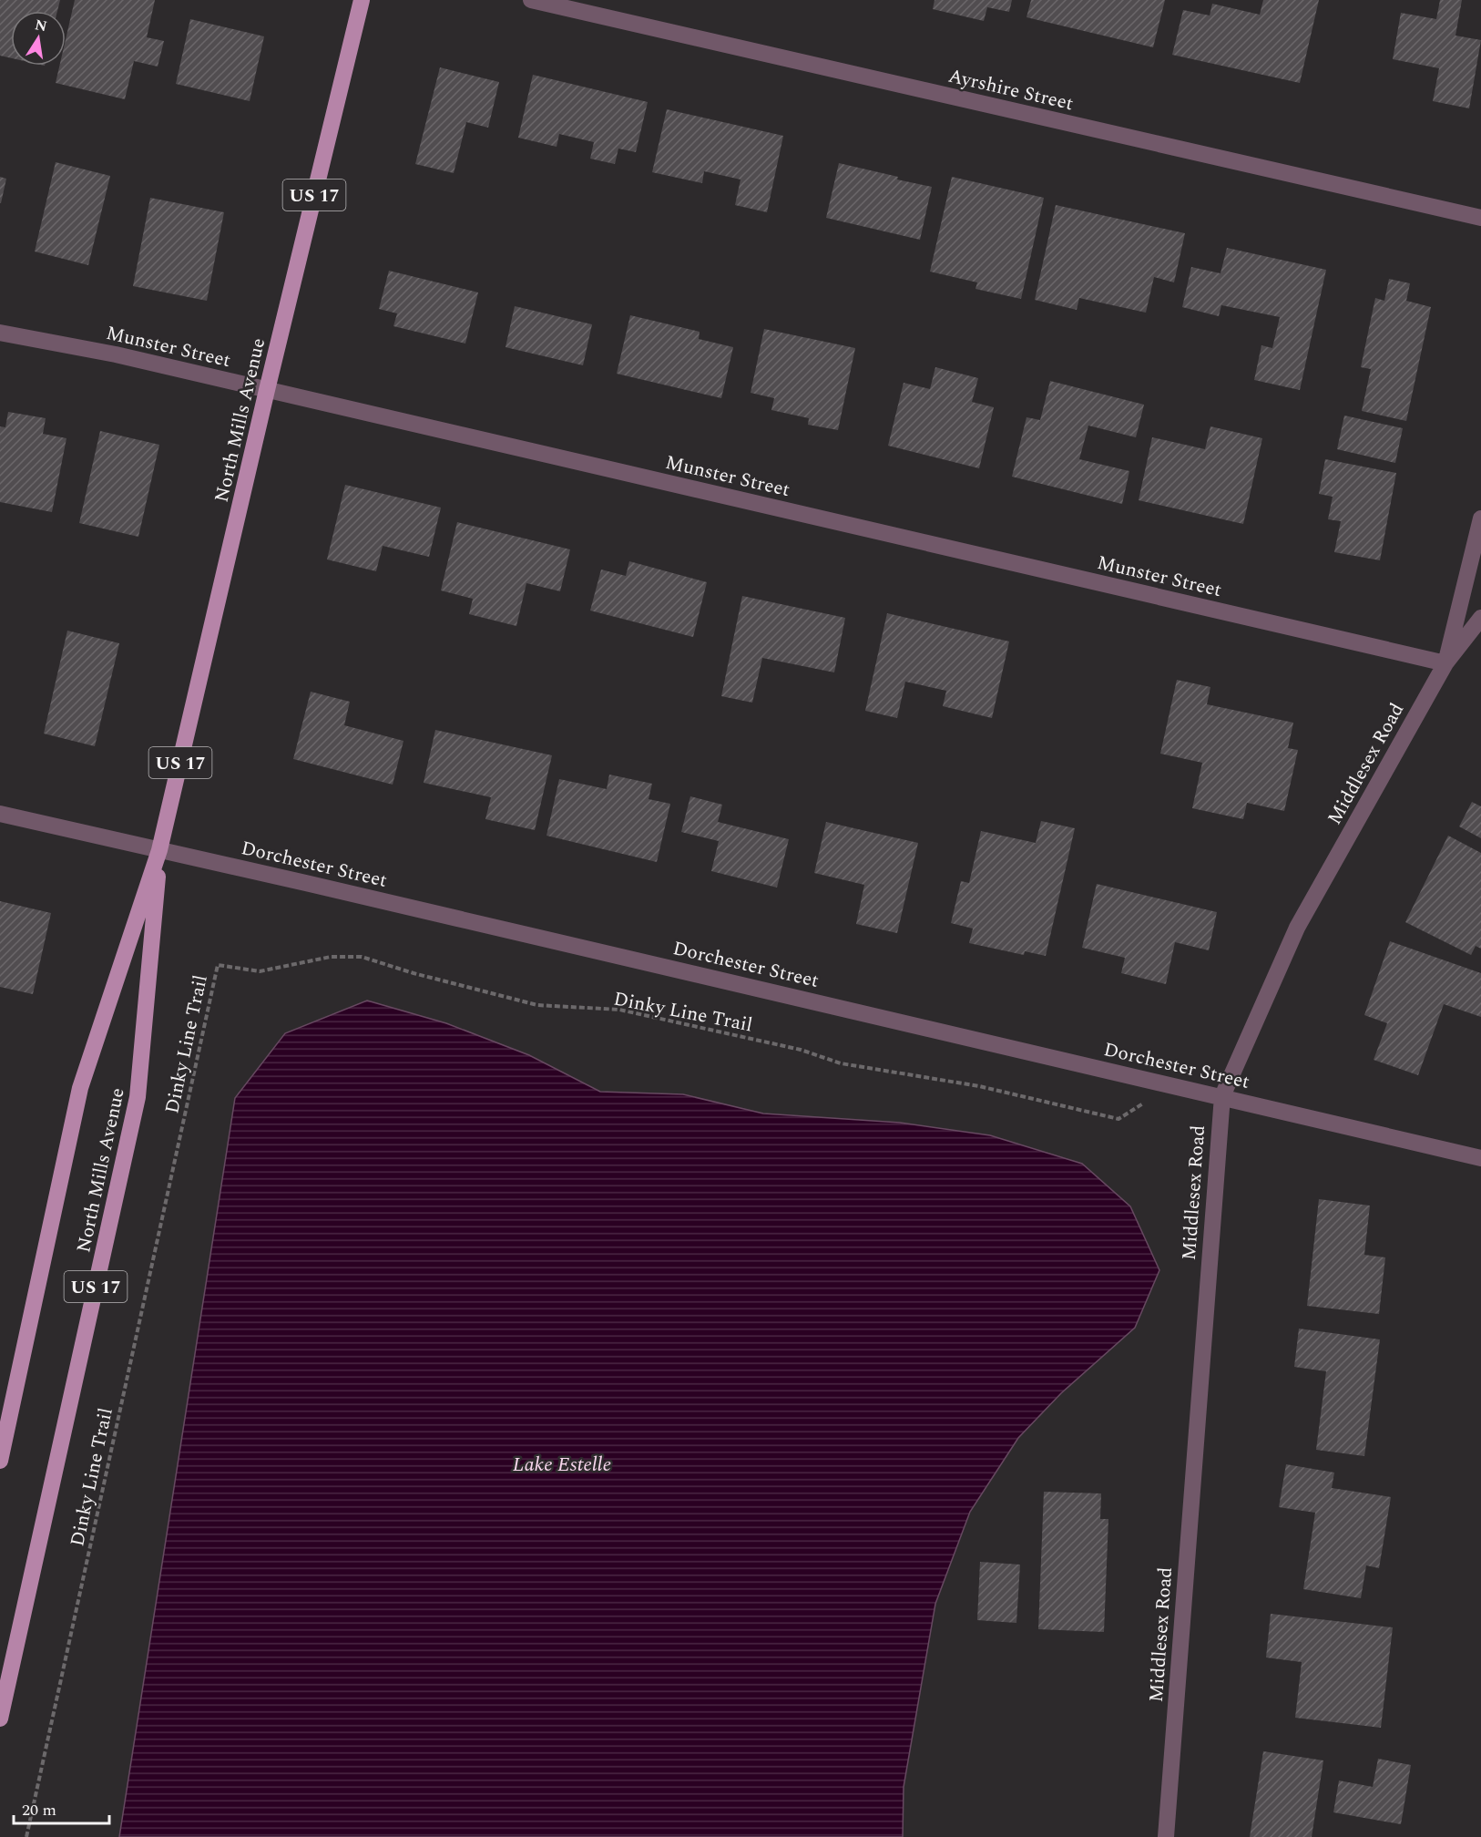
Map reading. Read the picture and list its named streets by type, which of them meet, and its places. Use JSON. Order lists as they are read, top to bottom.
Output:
{
  "streets": {
    "main road": ["US 17", "North Mills Avenue"],
    "street": [
      "Ayrshire Street",
      "Munster Street",
      "Middlesex Road",
      "Dorchester Street"
    ],
    "path": ["Dinky Line Trail"]
  },
  "crossings": [
    ["Munster Street", "North Mills Avenue"],
    ["Munster Street", "Middlesex Road"],
    ["North Mills Avenue", "Dorchester Street"],
    ["Middlesex Road", "Dorchester Street"],
    ["Dorchester Street", "Dinky Line Trail"]
  ],
  "water": ["Lake Estelle"],
  "scale_bar": "20 m",
  "north": "top"
}
